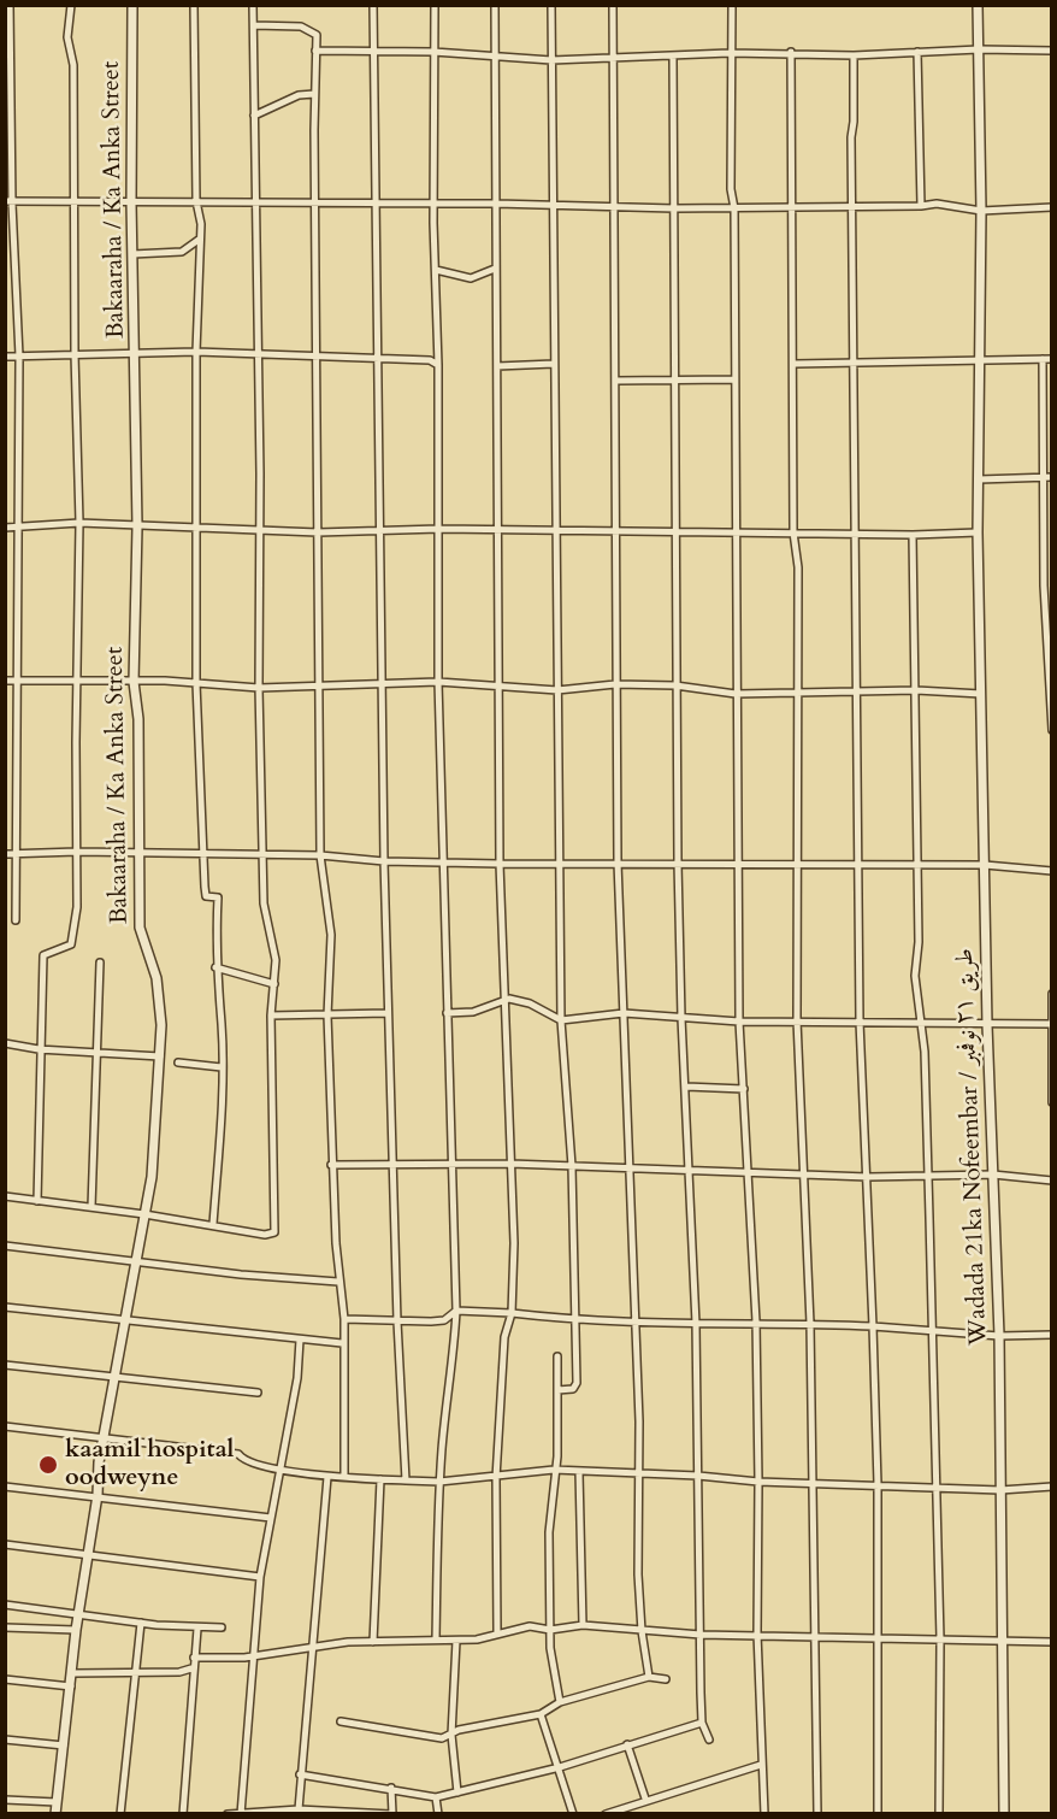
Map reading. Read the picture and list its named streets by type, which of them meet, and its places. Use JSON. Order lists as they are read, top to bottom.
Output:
{
  "streets": {
    "street": ["Bakaaraha / Ka Anka Street", "Wadada 21ka Nofeembar / طريق ٢١ نوفمبر"]
  },
  "places": ["kaamil hospital oodweyne"]
}
